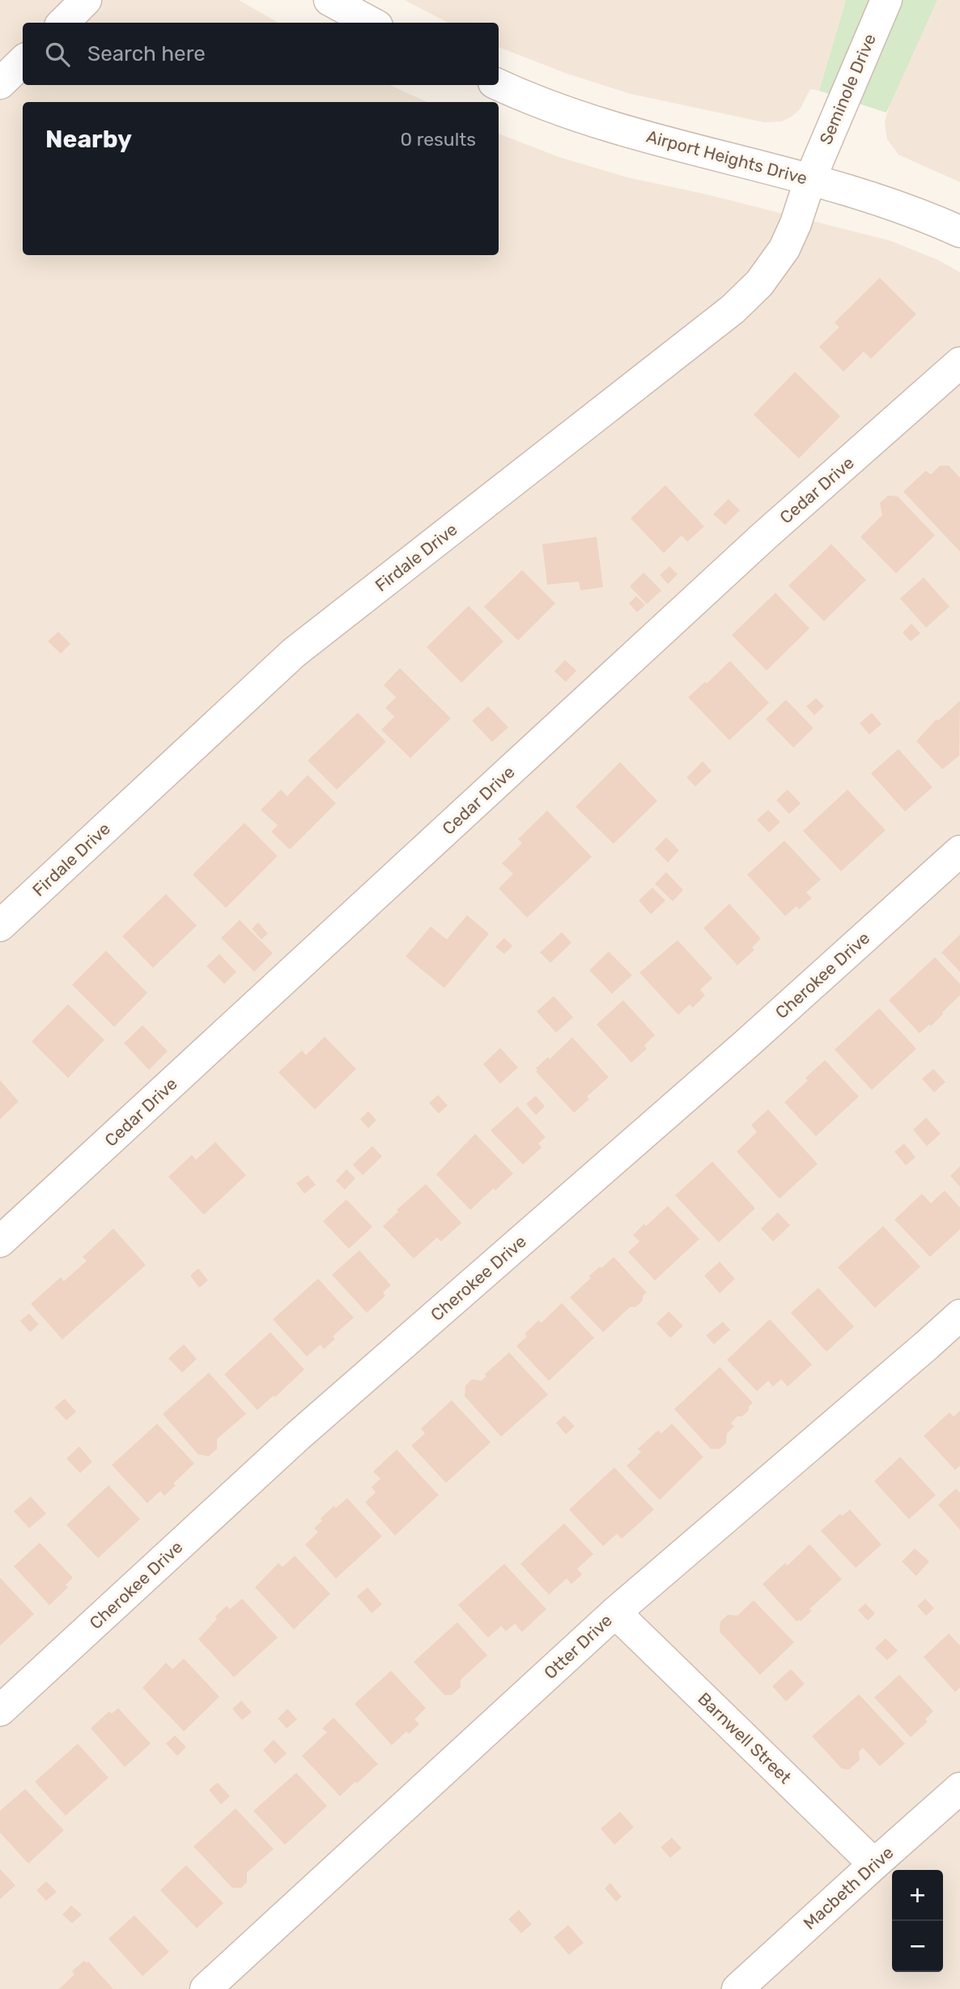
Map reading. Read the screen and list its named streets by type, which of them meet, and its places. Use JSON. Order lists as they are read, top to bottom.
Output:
{
  "streets": {
    "street": [
      "Seminole Drive",
      "Airport Heights Drive",
      "Cedar Drive",
      "Firdale Drive",
      "Cherokee Drive",
      "Otter Drive",
      "Barnwell Street",
      "Macbeth Drive"
    ]
  },
  "crossings": [
    ["Seminole Drive", "Airport Heights Drive"],
    ["Seminole Drive", "Firdale Drive"],
    ["Airport Heights Drive", "Firdale Drive"],
    ["Otter Drive", "Barnwell Street"],
    ["Barnwell Street", "Macbeth Drive"]
  ],
  "page": {
    "search": "Search here",
    "heading": ["Nearby", "0 results"],
    "map_buttons": ["+", "−"]
  }
}
